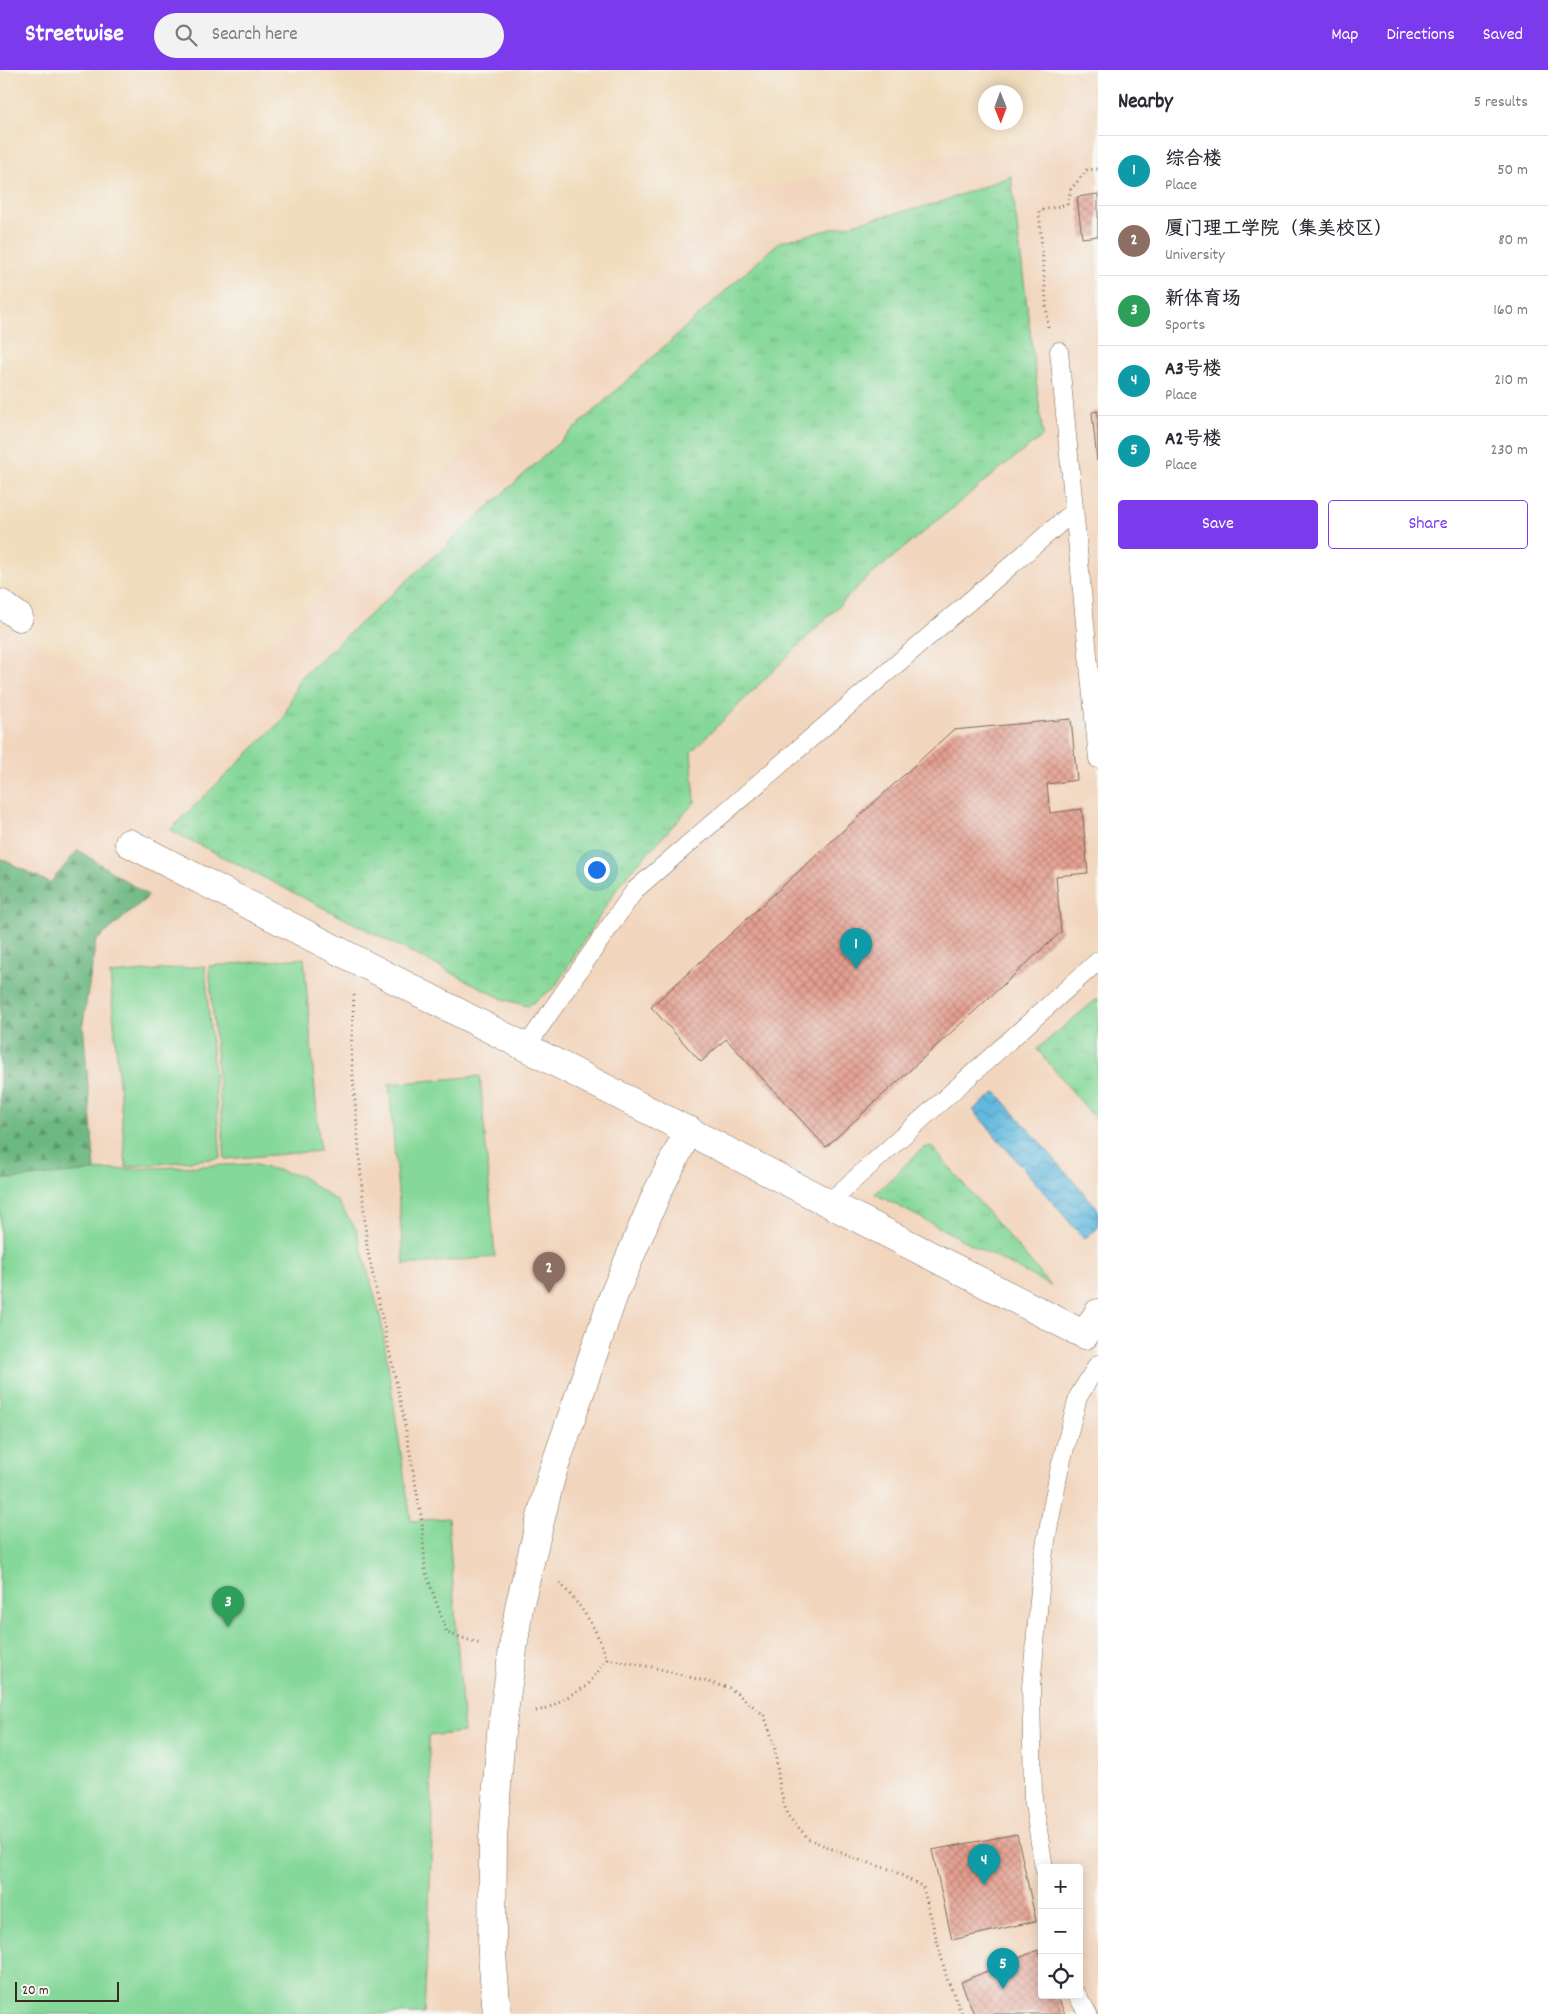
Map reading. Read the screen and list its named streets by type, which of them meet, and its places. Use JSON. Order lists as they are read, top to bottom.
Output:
{
  "scale_bar": "20 m",
  "north": "bottom",
  "page": {
    "header": "Streetwise",
    "search": "Search here",
    "nav": ["Map", "Directions", "Saved"],
    "heading": ["Nearby", "5 results"],
    "list": [
      {
        "mark": "1",
        "name": "综合楼",
        "note": "Place",
        "value": "50 m"
      },
      {
        "mark": "2",
        "name": "厦门理工学院（集美校区）",
        "note": "University",
        "value": "80 m"
      },
      {
        "mark": "3",
        "name": "新体育场",
        "note": "Sports",
        "value": "160 m"
      },
      {
        "mark": "4",
        "name": "A3号楼",
        "note": "Place",
        "value": "210 m"
      },
      {
        "mark": "5",
        "name": "A2号楼",
        "note": "Place",
        "value": "230 m"
      }
    ],
    "buttons": ["Save", "Share"],
    "pins": [
      "1",
      "2",
      "3",
      "4",
      "5"
    ],
    "map_buttons": ["+", "−"],
    "scale": "20 m"
  }
}
